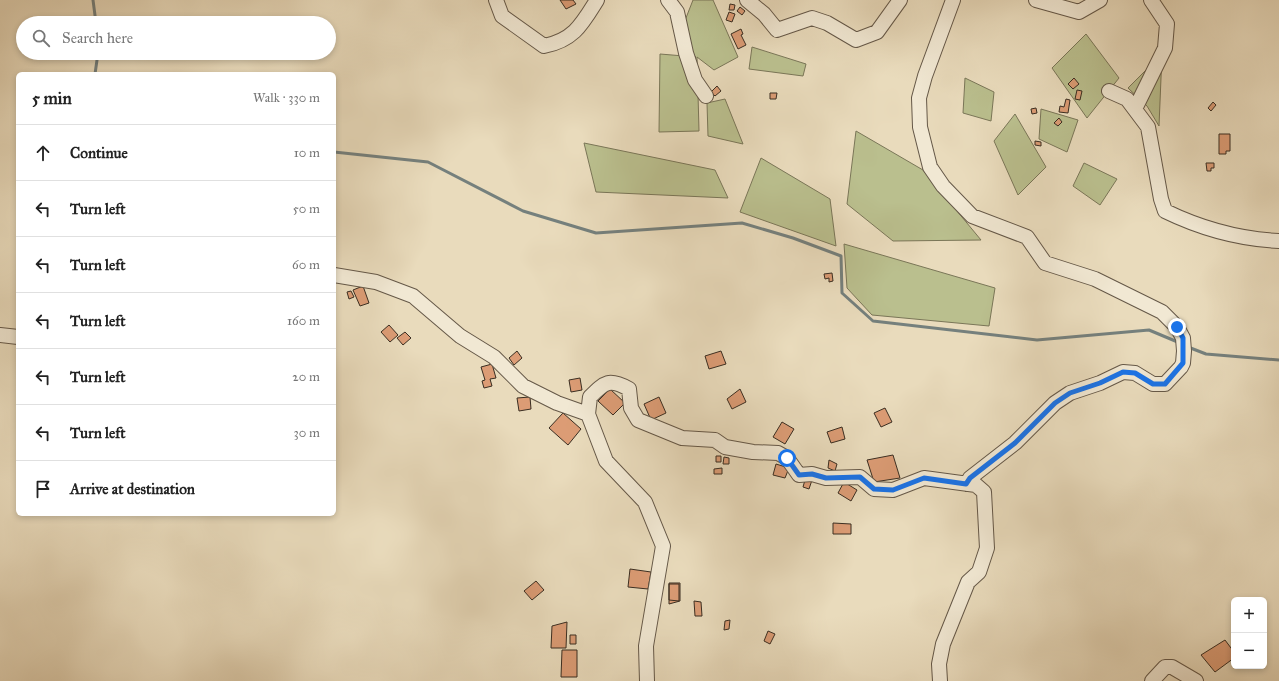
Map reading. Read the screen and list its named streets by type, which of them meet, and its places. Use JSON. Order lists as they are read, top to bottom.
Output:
{
  "page": {
    "search": "Search here",
    "heading": ["5 min", "Walk · 330 m"],
    "list": [
      ["Continue", "10 m"],
      ["Turn left", "50 m"],
      ["Turn left", "60 m"],
      ["Turn left", "160 m"],
      ["Turn left", "20 m"],
      ["Turn left", "30 m"],
      "Arrive at destination"
    ],
    "map_buttons": ["+", "−"]
  }
}
